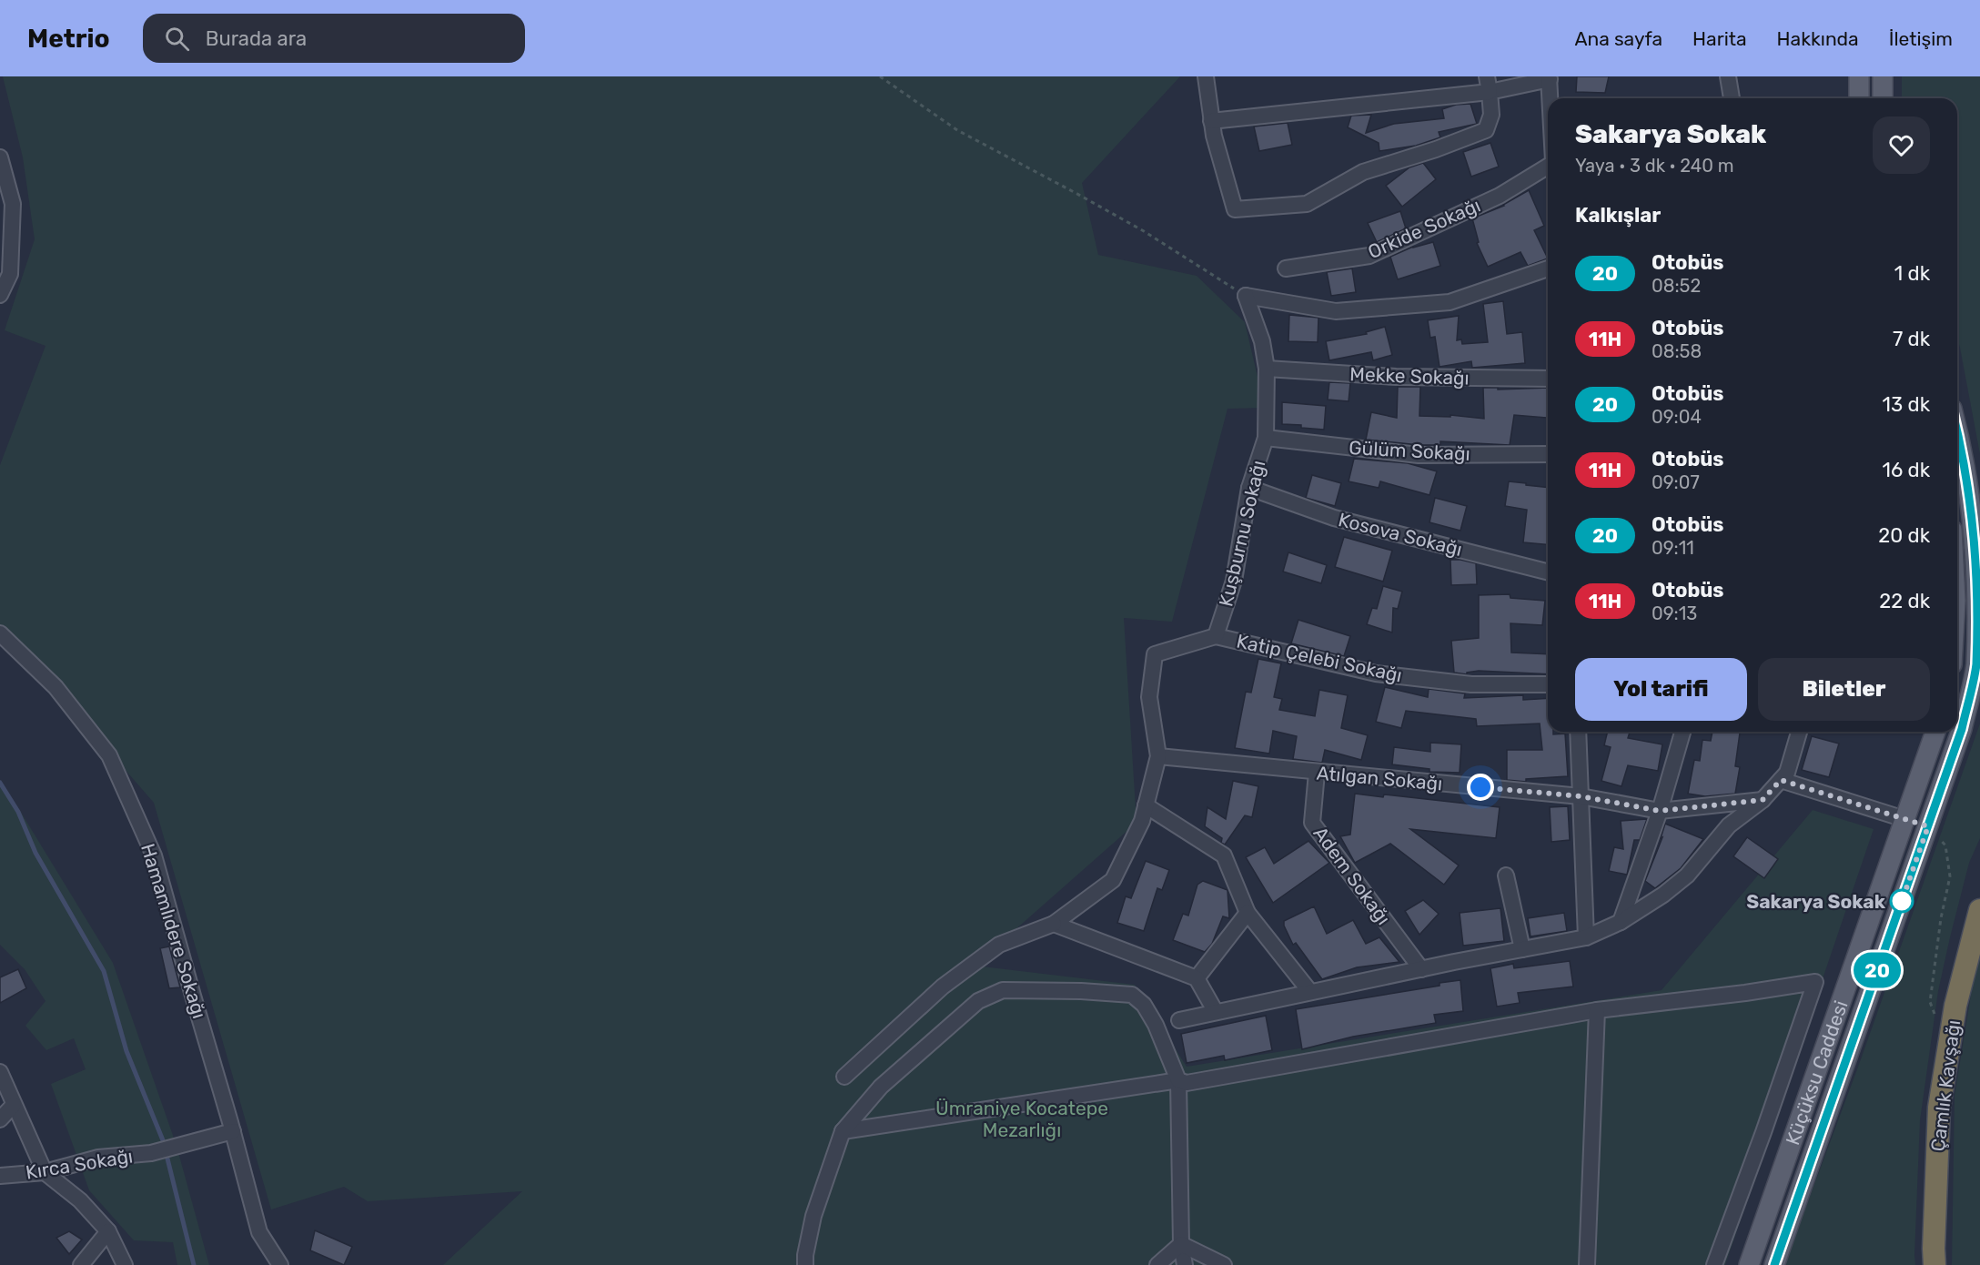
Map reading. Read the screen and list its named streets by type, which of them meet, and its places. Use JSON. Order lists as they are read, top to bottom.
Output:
{
  "streets": {
    "highway": ["Çamlık Kavşağı"],
    "main road": ["Küçüksu Caddesi"],
    "street": [
      "Orkide Sokağı",
      "Mekke Sokağı",
      "Gülüm Sokağı",
      "Kuşburnu Sokağı",
      "Kosova Sokağı",
      "Katip Çelebi Sokağı",
      "Atılgan Sokağı",
      "Adem Sokağı",
      "Hamamlıdere Sokağı",
      "Kırca Sokağı"
    ]
  },
  "crossings": [
    ["Mekke Sokağı", "Kuşburnu Sokağı"],
    ["Gülüm Sokağı", "Kuşburnu Sokağı"],
    ["Kuşburnu Sokağı", "Kosova Sokağı"],
    ["Kuşburnu Sokağı", "Katip Çelebi Sokağı"],
    ["Atılgan Sokağı", "Adem Sokağı"],
    ["Hamamlıdere Sokağı", "Kırca Sokağı"]
  ],
  "parks": ["Ümraniye Kocatepe Mezarlığı"],
  "places": ["Sakarya Sokak"],
  "lines": ["bus line 20"],
  "page": {
    "header": "Metrio",
    "search": "Burada ara",
    "nav": [
      "Ana sayfa",
      "Harita",
      "Hakkında",
      "İletişim"
    ],
    "on_map": "20",
    "heading": [
      ["Sakarya Sokak", "Yaya · 3 dk · 240 m"],
      "Kalkışlar"
    ],
    "list": [
      {
        "mark": "20",
        "name": "Otobüs",
        "note": "08:52",
        "value": "1 dk"
      },
      {
        "mark": "11H",
        "name": "Otobüs",
        "note": "08:58",
        "value": "7 dk"
      },
      {
        "mark": "20",
        "name": "Otobüs",
        "note": "09:04",
        "value": "13 dk"
      },
      {
        "mark": "11H",
        "name": "Otobüs",
        "note": "09:07",
        "value": "16 dk"
      },
      {
        "mark": "20",
        "name": "Otobüs",
        "note": "09:11",
        "value": "20 dk"
      },
      {
        "mark": "11H",
        "name": "Otobüs",
        "note": "09:13",
        "value": "22 dk"
      }
    ],
    "buttons": ["Yol tarifi", "Biletler"]
  }
}
